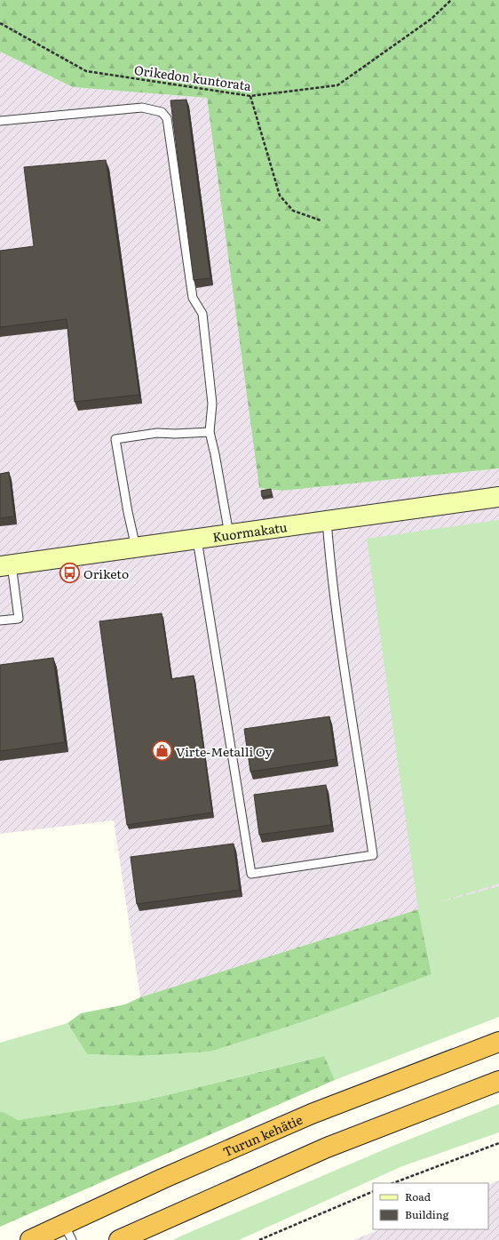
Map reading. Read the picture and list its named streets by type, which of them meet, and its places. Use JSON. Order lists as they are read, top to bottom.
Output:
{
  "streets": {
    "highway": ["Turun kehätie"],
    "street": ["Kuormakatu"],
    "path": ["Orikedon kuntorata"]
  },
  "places": {
    "bus stop": ["Oriketo"],
    "shop": ["Virte-Metalli Oy"]
  },
  "legend": ["Road", "Building"]
}
